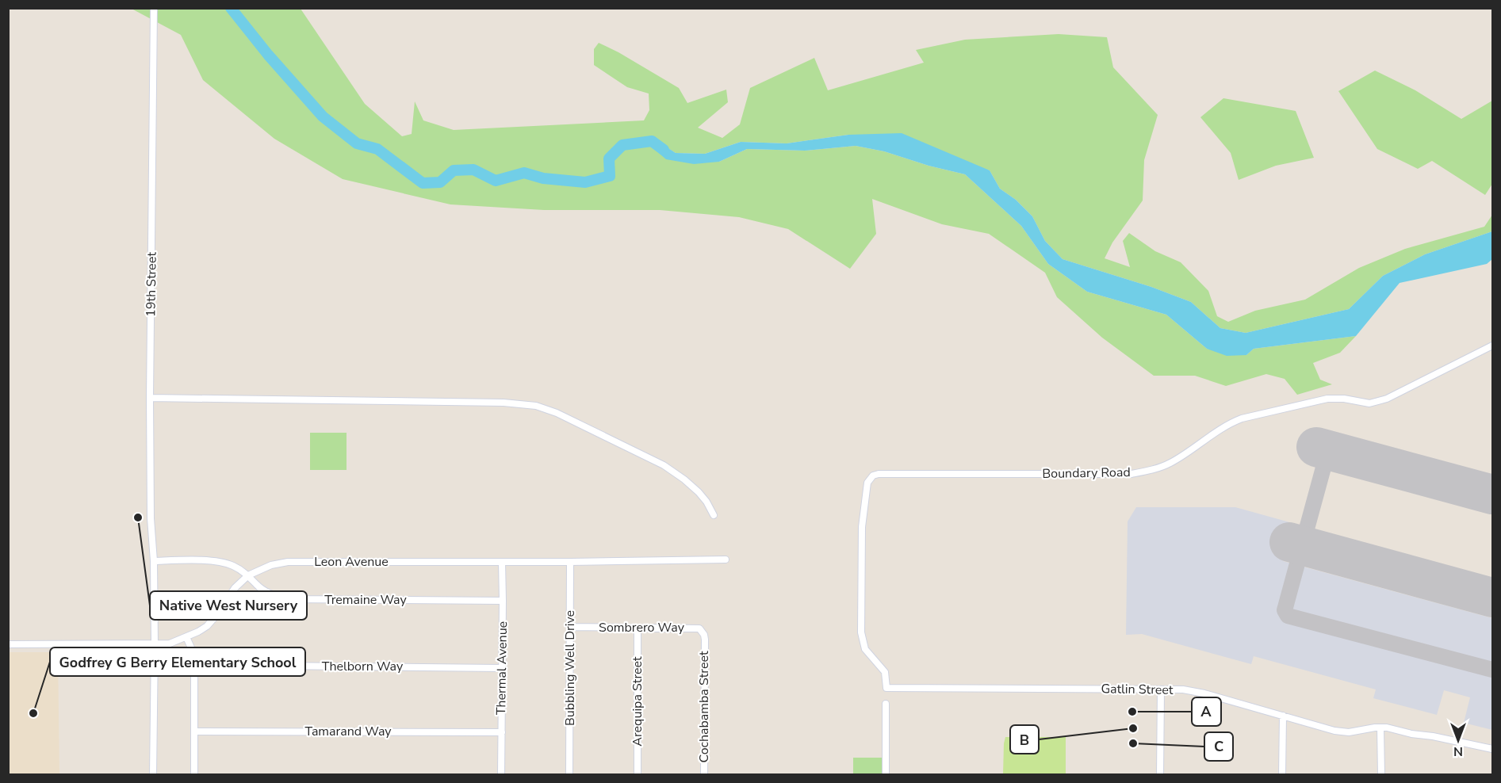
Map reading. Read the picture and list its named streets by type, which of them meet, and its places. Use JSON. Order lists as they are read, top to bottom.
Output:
{
  "streets": {
    "street": [
      "19th Street",
      "Boundary Road",
      "Leon Avenue",
      "Tremaine Way",
      "Sombrero Way",
      "Thelborn Way",
      "Thermal Avenue",
      "Bubbling Well Drive",
      "Gatlin Street",
      "Arequipa Street",
      "Cochabamba Street",
      "Tamarand Way"
    ]
  },
  "crossings": [
    ["19th Street", "Leon Avenue"],
    ["19th Street", "Tremaine Way"],
    ["Boundary Road", "Gatlin Street"],
    ["Leon Avenue", "Tremaine Way"],
    ["Leon Avenue", "Thermal Avenue"],
    ["Leon Avenue", "Bubbling Well Drive"],
    ["Tremaine Way", "Thermal Avenue"],
    ["Sombrero Way", "Bubbling Well Drive"],
    ["Sombrero Way", "Arequipa Street"],
    ["Sombrero Way", "Cochabamba Street"],
    ["Thelborn Way", "Thermal Avenue"],
    ["Thermal Avenue", "Tamarand Way"]
  ],
  "places": [
    "Native West Nursery",
    "A",
    "Godfrey G Berry Elementary School",
    "B",
    "C"
  ],
  "north": "bottom"
}
